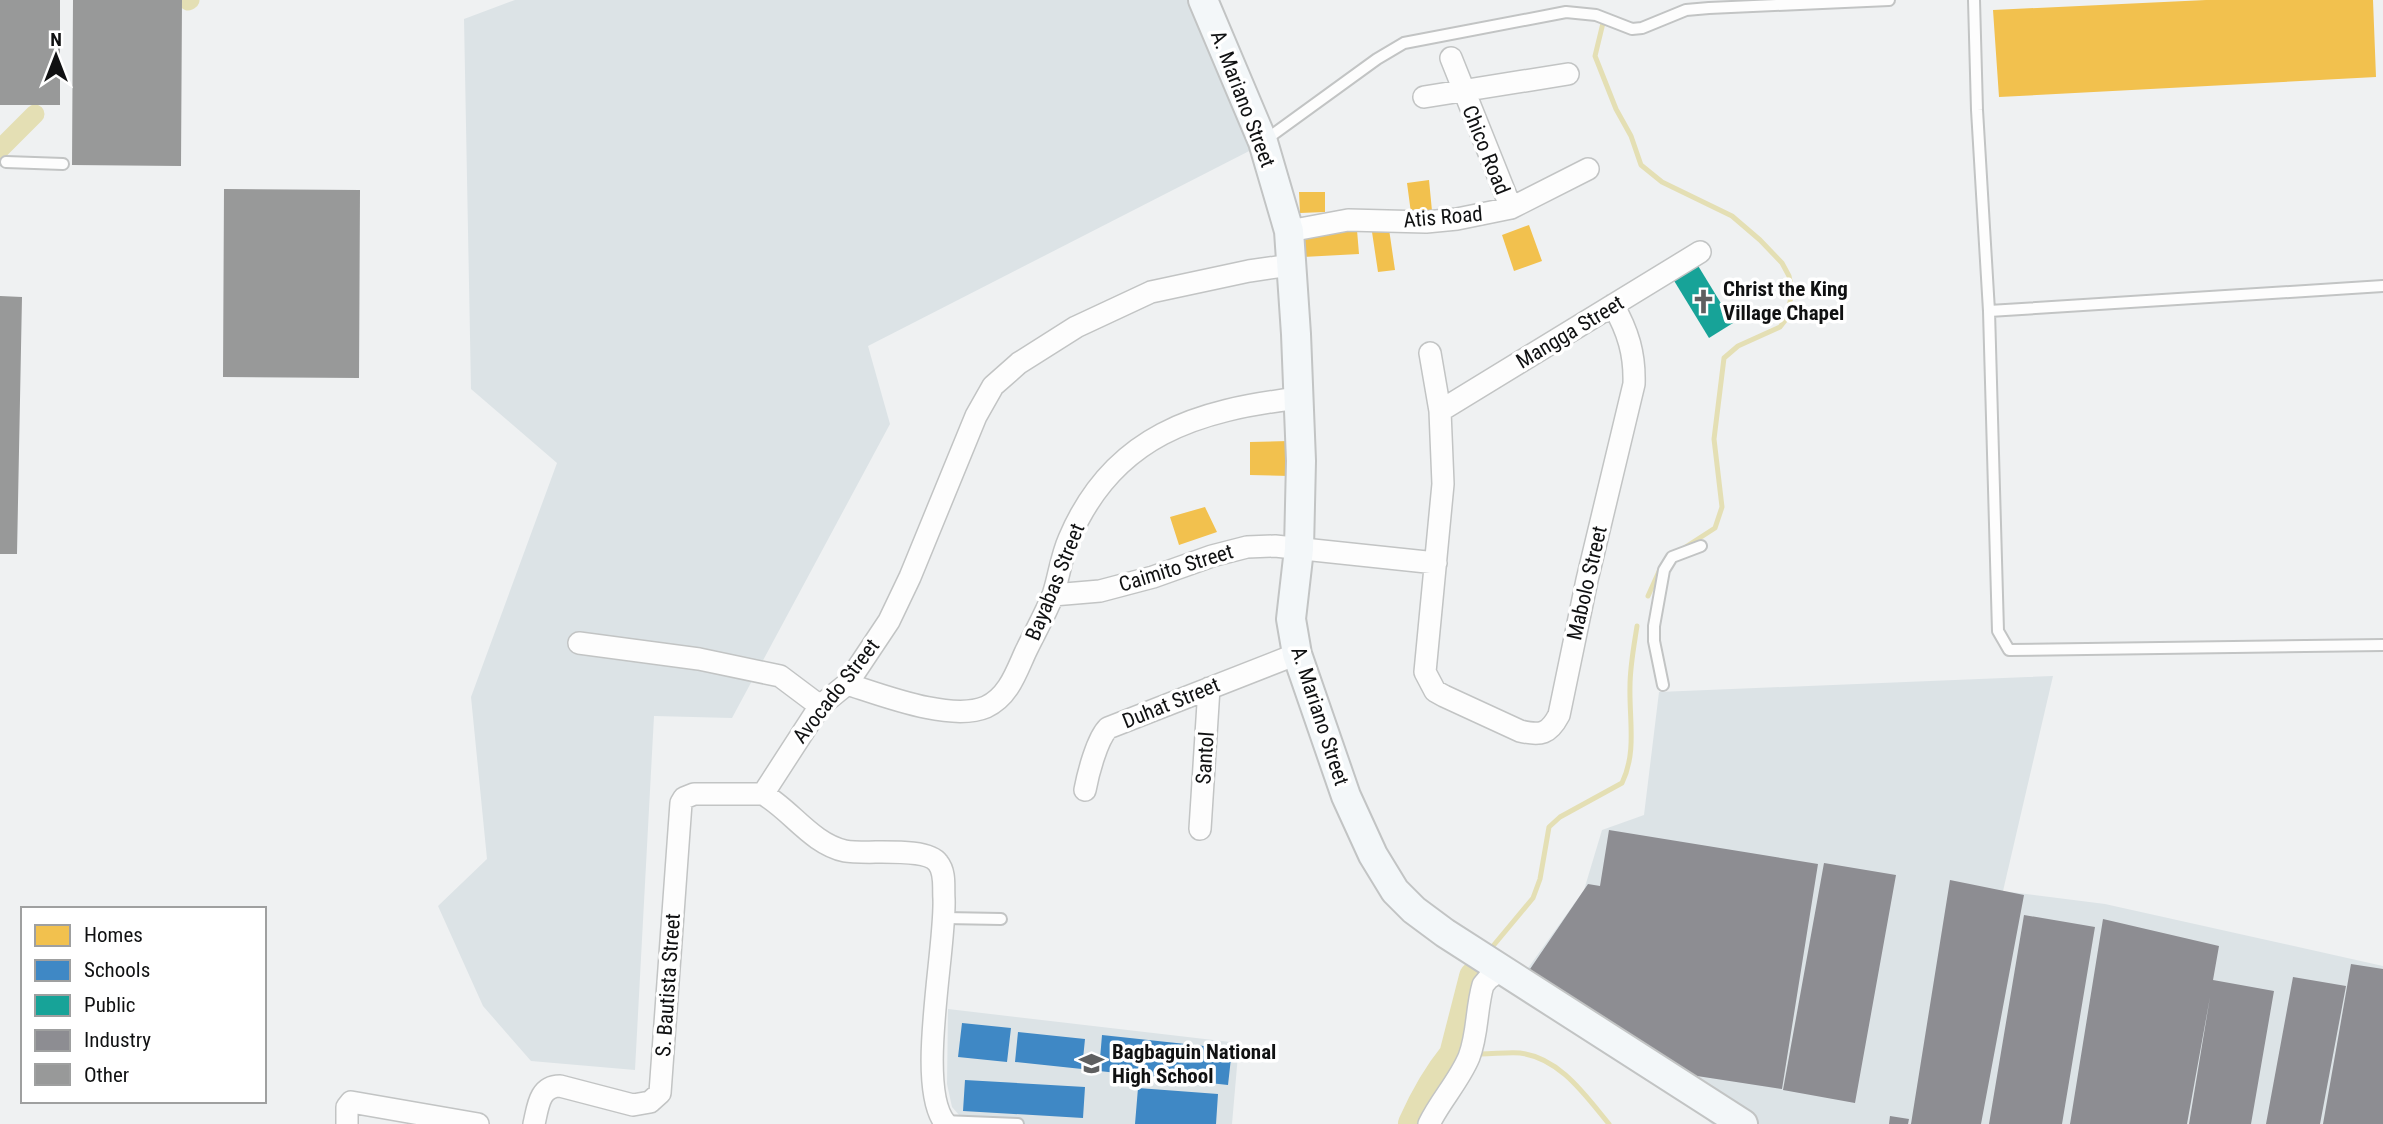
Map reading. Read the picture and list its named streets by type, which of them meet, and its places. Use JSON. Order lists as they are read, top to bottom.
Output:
{
  "streets": {
    "street": [
      "A. Mariano Street",
      "Chico Road",
      "Atis Road",
      "Mangga Street",
      "Caimito Street",
      "Bayabas Street",
      "Mabolo Street",
      "Avocado Street",
      "Duhat Street",
      "Santol",
      "S. Bautista Street"
    ]
  },
  "crossings": [
    ["A. Mariano Street", "Atis Road"],
    ["A. Mariano Street", "Caimito Street"],
    ["A. Mariano Street", "Bayabas Street"],
    ["A. Mariano Street", "Avocado Street"],
    ["A. Mariano Street", "Duhat Street"],
    ["Chico Road", "Atis Road"],
    ["Mangga Street", "Mabolo Street"],
    ["Caimito Street", "Bayabas Street"],
    ["Bayabas Street", "Avocado Street"],
    ["Avocado Street", "S. Bautista Street"],
    ["Duhat Street", "Santol"]
  ],
  "places": {
    "church": ["Christ the King Village Chapel"],
    "school or university": ["Bagbaguin National High School"]
  },
  "legend": [
    "Homes",
    "Schools",
    "Public",
    "Industry",
    "Other"
  ],
  "north": "top"
}
